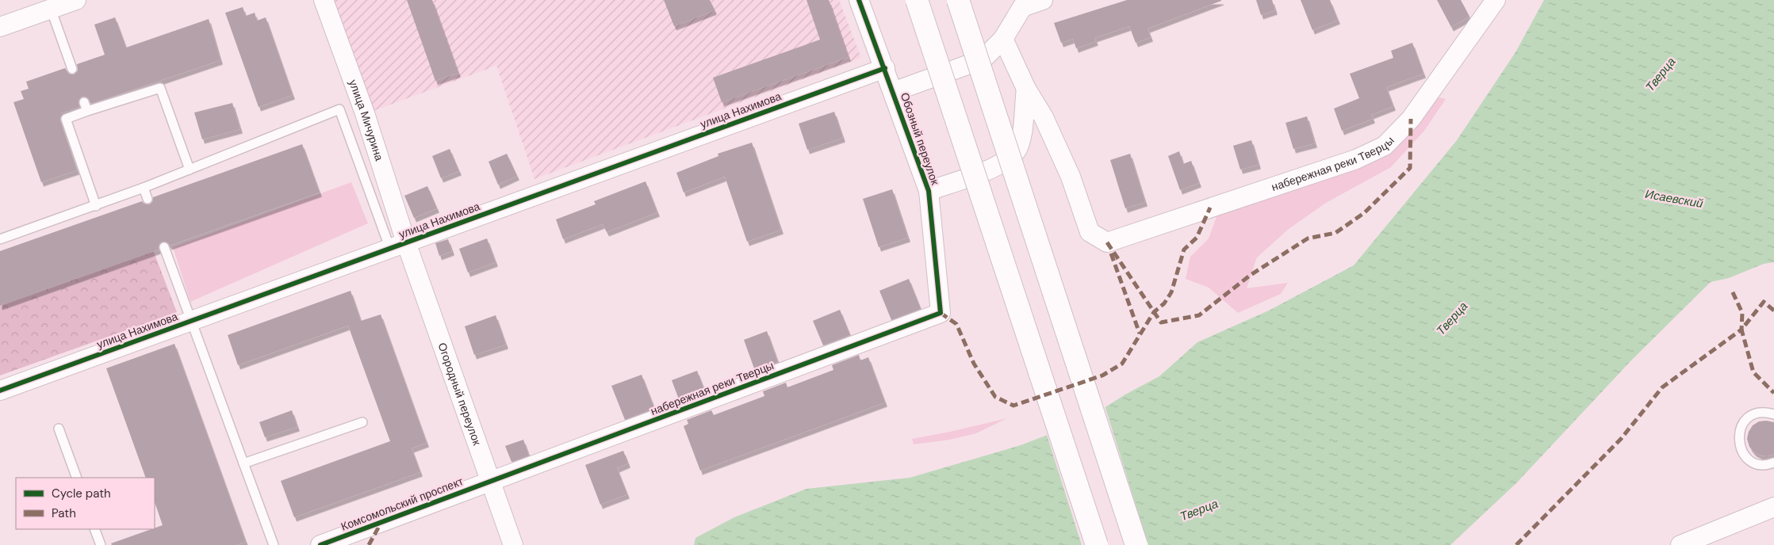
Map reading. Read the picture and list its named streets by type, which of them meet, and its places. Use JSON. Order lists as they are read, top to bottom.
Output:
{
  "streets": {
    "street": [
      "улица Нахимова",
      "улица Мичурина",
      "Обозный переулок",
      "набережная реки Тверцы",
      "Огородный переулок",
      "Комсомольский проспект"
    ]
  },
  "crossings": [
    ["улица Нахимова", "улица Мичурина"],
    ["улица Нахимова", "Обозный переулок"],
    ["улица Нахимова", "Огородный переулок"],
    ["улица Мичурина", "Огородный переулок"],
    ["Обозный переулок", "набережная реки Тверцы"],
    ["набережная реки Тверцы", "Огородный переулок"],
    ["набережная реки Тверцы", "Комсомольский проспект"],
    ["Огородный переулок", "Комсомольский проспект"]
  ],
  "water": ["Тверца", "Исаевский"],
  "legend": ["Cycle path", "Path"]
}
